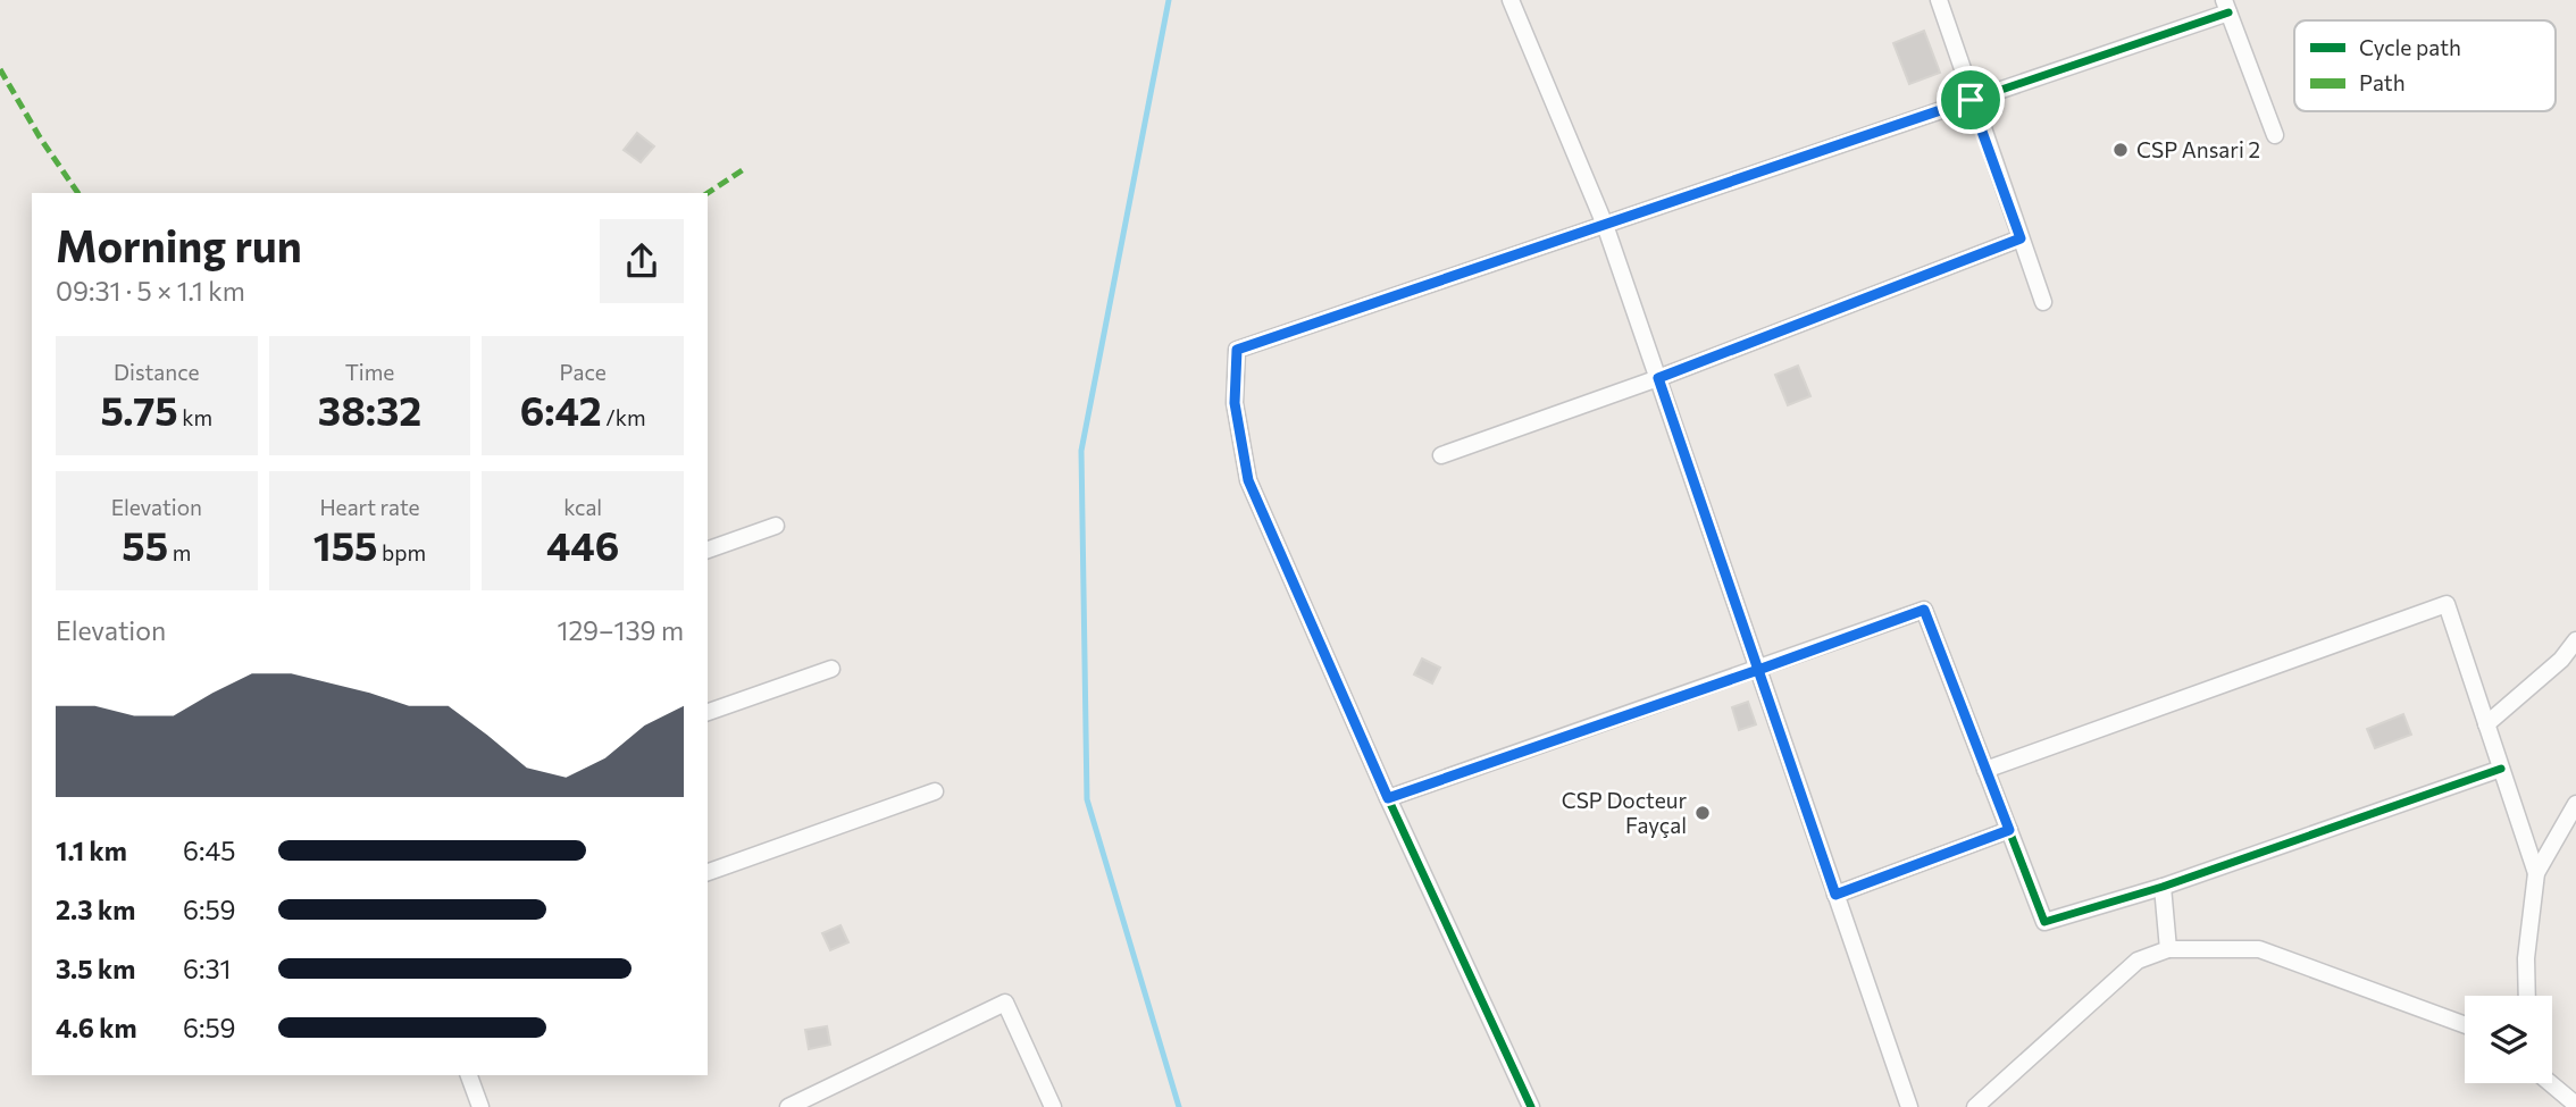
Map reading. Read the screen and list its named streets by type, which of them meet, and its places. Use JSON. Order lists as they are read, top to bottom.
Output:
{
  "places": ["CSP Ansari 2", "CSP Docteur Fayçal"],
  "legend": ["Cycle path", "Path"],
  "page": {
    "heading": ["Morning run", "09:31 · 5 × 1.1 km"],
    "stats": [
      ["Distance", "5.75 km"],
      ["Time", "38:32"],
      ["Pace", "6:42 /km"],
      ["Elevation", "55 m"],
      ["Heart rate", "155 bpm"],
      ["kcal", "446"]
    ],
    "chart": ["Elevation", "129–139 m"],
    "list": [
      {
        "name": "1.1 km",
        "note": "6:45"
      },
      {
        "name": "2.3 km",
        "note": "6:59"
      },
      {
        "name": "3.5 km",
        "note": "6:31"
      },
      {
        "name": "4.6 km",
        "note": "6:59"
      }
    ]
  }
}
